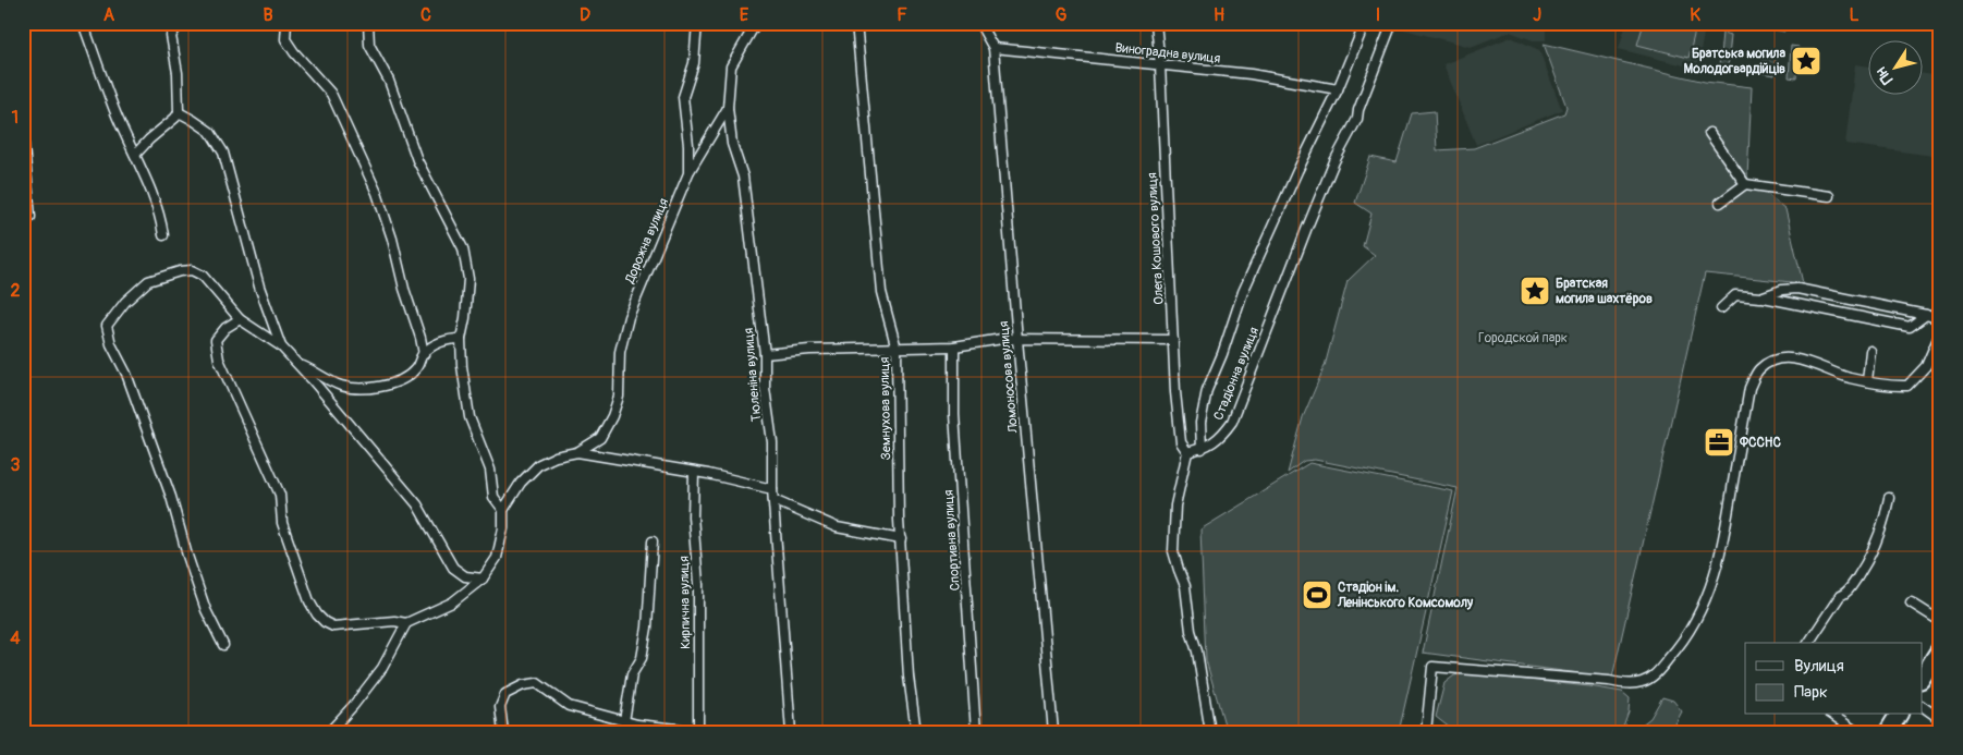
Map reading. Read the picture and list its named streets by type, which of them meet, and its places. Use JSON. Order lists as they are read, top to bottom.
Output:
{
  "streets": {
    "street": [
      "Виноградна вулиця",
      "Олега Кошового вулиця",
      "Дорожна вулиця",
      "Стадіонна вулиця",
      "Тюленіна вулиця",
      "Ломоносова вулиця",
      "Земнухова вулиця",
      "Спортивна вулиця",
      "Кирпична вулиця"
    ]
  },
  "crossings": [
    ["Виноградна вулиця", "Олега Кошового вулиця"],
    ["Виноградна вулиця", "Стадіонна вулиця"],
    ["Виноградна вулиця", "Ломоносова вулиця"]
  ],
  "parks": ["Городской парк"],
  "places": {
    "place": ["Братська могила Молодогвардійців", "Братская могила шахтёров"],
    "office": ["ФССНС"],
    "sports": ["Стадіон ім. Ленінського Комсомолу"]
  },
  "legend": ["Вулиця", "Парк"],
  "north": "bottom left",
  "grid": {
    "columns": [
      "A",
      "B",
      "C",
      "D",
      "E",
      "F",
      "G",
      "H",
      "I",
      "J",
      "K",
      "L"
    ],
    "rows": [
      "1",
      "2",
      "3",
      "4"
    ]
  }
}
